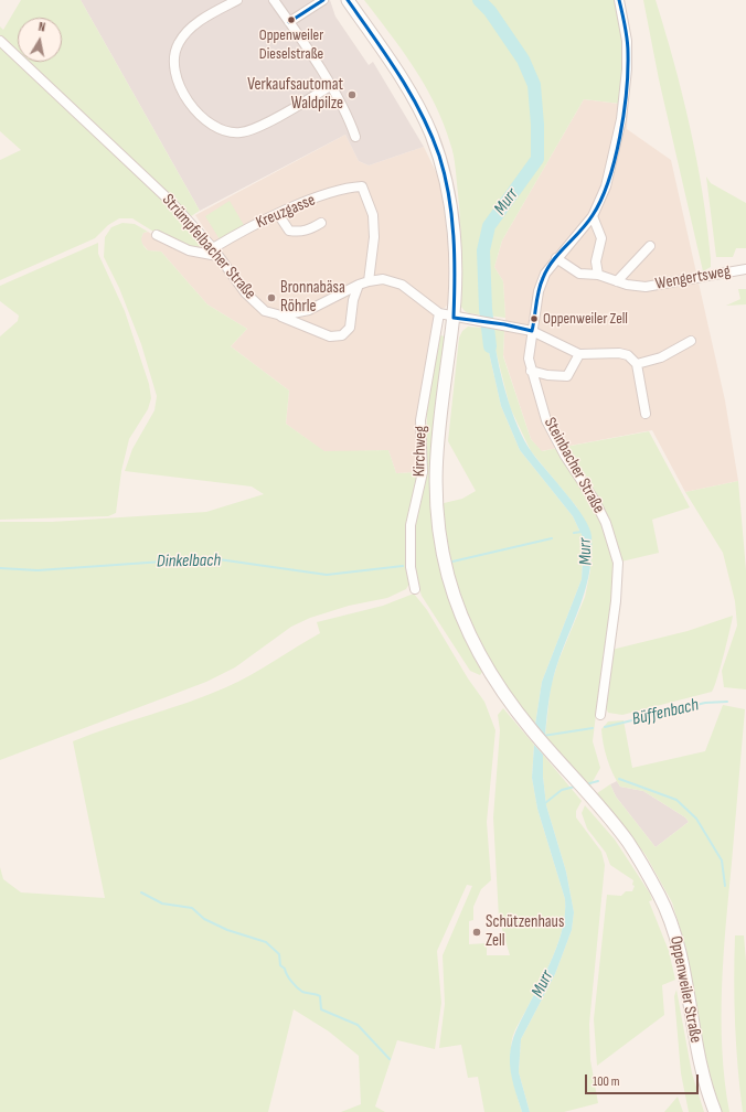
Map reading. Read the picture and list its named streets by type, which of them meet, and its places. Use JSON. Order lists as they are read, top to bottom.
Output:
{
  "streets": {
    "street": [
      "Kreuzgasse",
      "Strümpfelbacher Straße",
      "Wengertsweg",
      "Kirchweg",
      "Steinbacher Straße",
      "Oppenweiler Straße"
    ]
  },
  "crossings": [
    ["Kreuzgasse", "Strümpfelbacher Straße"],
    ["Wengertsweg", "Steinbacher Straße"]
  ],
  "water": ["Murr", "Dinkelbach", "Büffenbach"],
  "places": [
    "Oppenweiler Dieselstraße",
    "Verkaufsautomat Waldpilze",
    "Bronnabäsa Röhrle",
    "Oppenweiler Zell",
    "Schützenhaus Zell"
  ],
  "scale_bar": "100 m",
  "north": "top"
}
